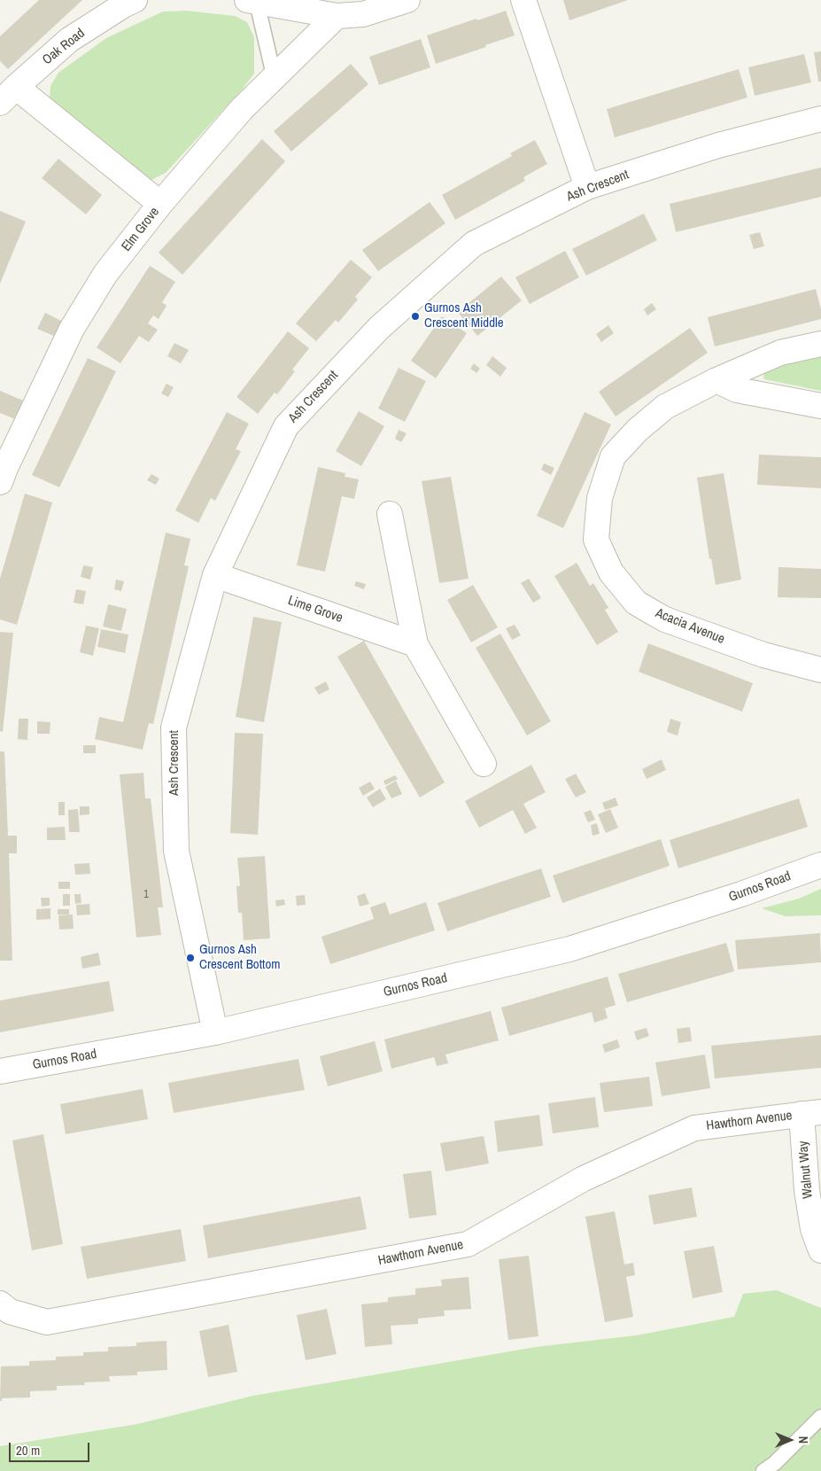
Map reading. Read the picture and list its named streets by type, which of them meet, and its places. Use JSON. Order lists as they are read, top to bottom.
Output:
{
  "streets": {
    "street": [
      "Oak Road",
      "Ash Crescent",
      "Elm Grove",
      "Lime Grove",
      "Acacia Avenue",
      "Gurnos Road",
      "Hawthorn Avenue",
      "Walnut Way"
    ]
  },
  "crossings": [
    ["Ash Crescent", "Lime Grove"],
    ["Ash Crescent", "Gurnos Road"],
    ["Hawthorn Avenue", "Walnut Way"]
  ],
  "places": ["Gurnos Ash Crescent Middle", "Gurnos Ash Crescent Bottom"],
  "house_numbers": ["1"],
  "scale_bar": "20 m",
  "north": "right"
}
